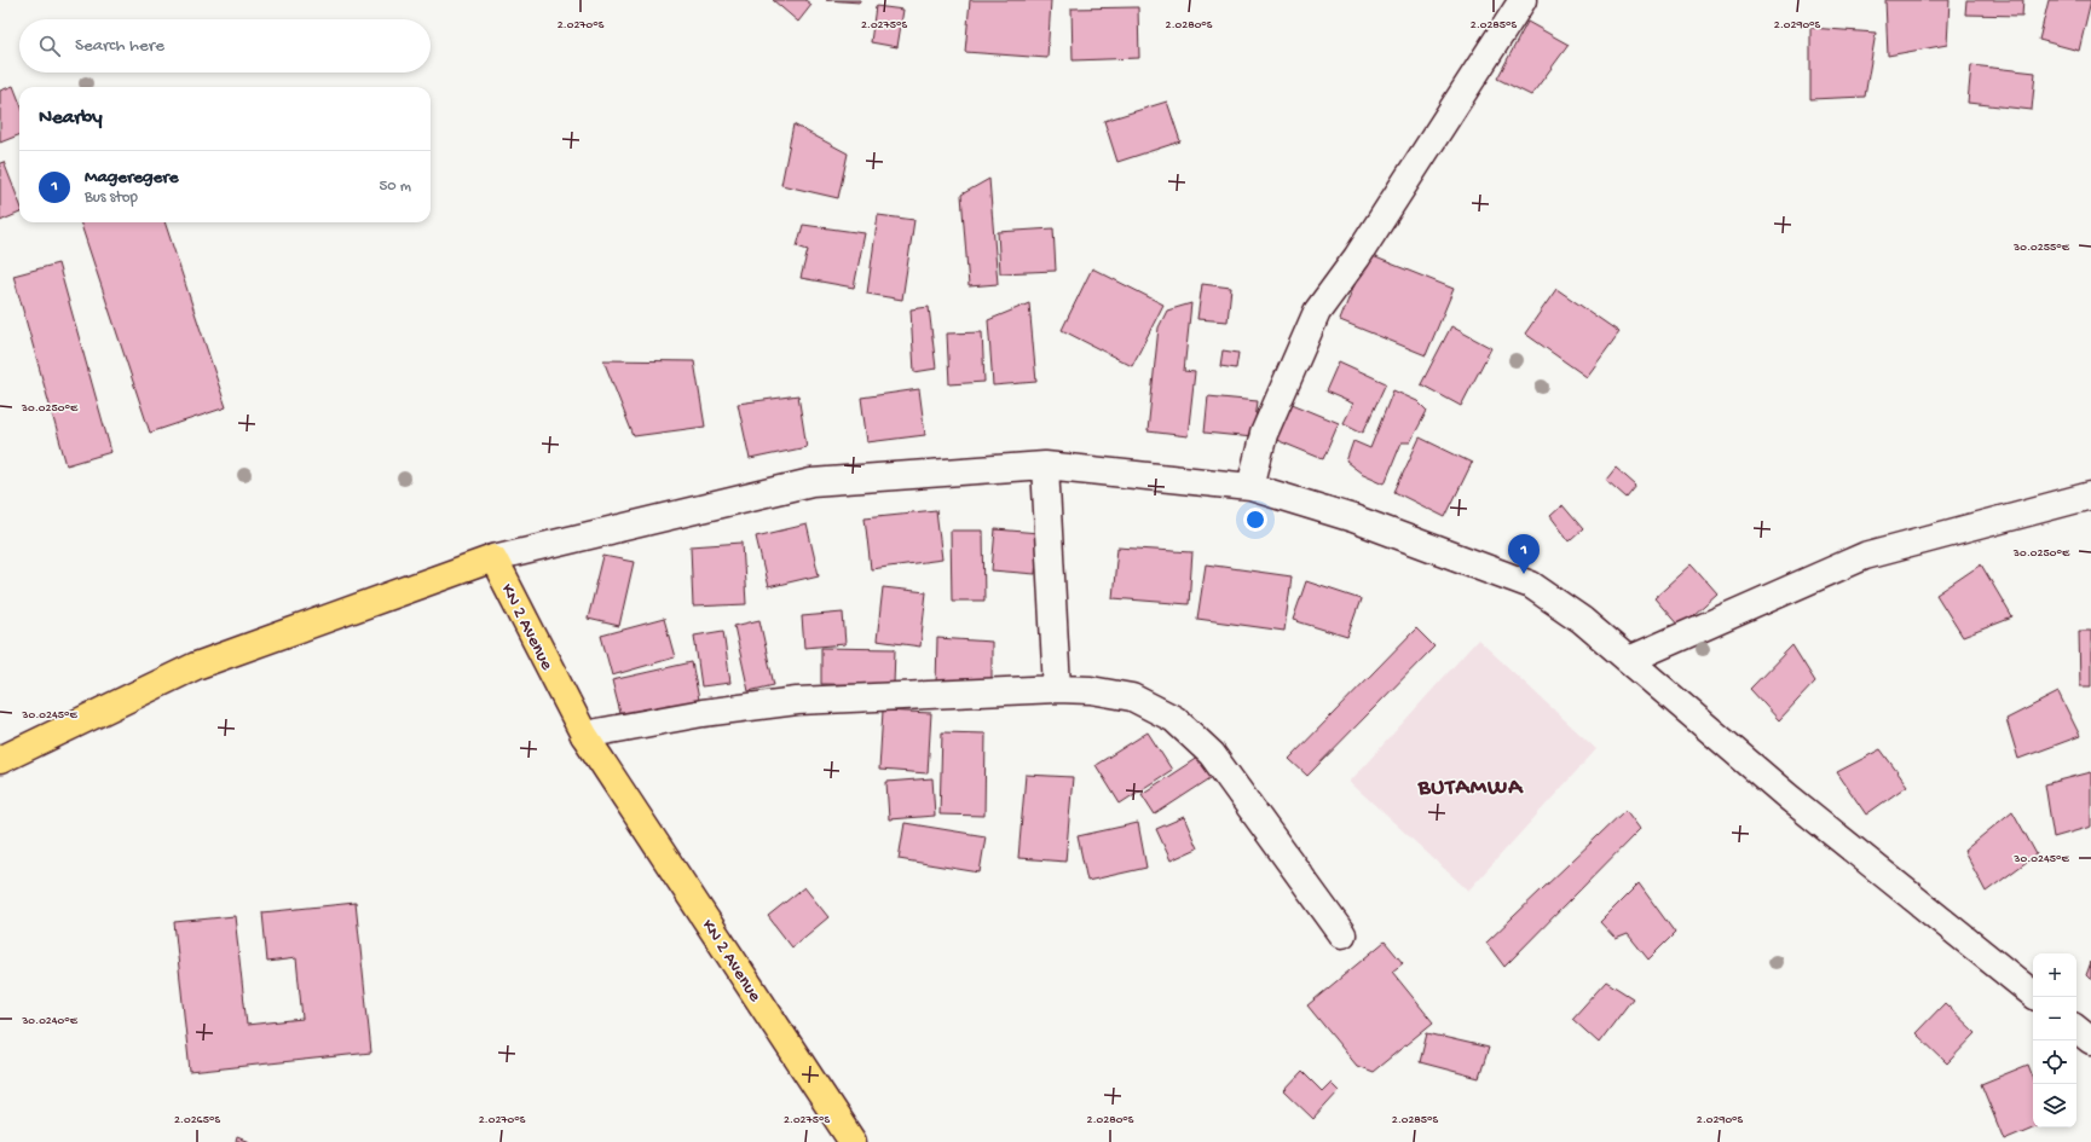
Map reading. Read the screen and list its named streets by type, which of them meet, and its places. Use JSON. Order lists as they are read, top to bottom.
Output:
{
  "streets": {
    "main road": ["KN 2 Avenue"]
  },
  "districts": ["BUTAMWA"],
  "page": {
    "search": "Search here",
    "heading": "Nearby",
    "list": [
      {
        "mark": "1",
        "name": "Mageregere",
        "note": "Bus stop",
        "value": "50 m"
      }
    ],
    "pins": "1",
    "map_buttons": ["+", "−"]
  },
  "coordinates": [
    "2.0270°S",
    "2.0275°S",
    "2.0280°S",
    "2.0285°S",
    "2.0290°S",
    "30.0255°E",
    "30.0250°E",
    "30.0245°E",
    "30.0240°E",
    "2.0265°S"
  ]
}
